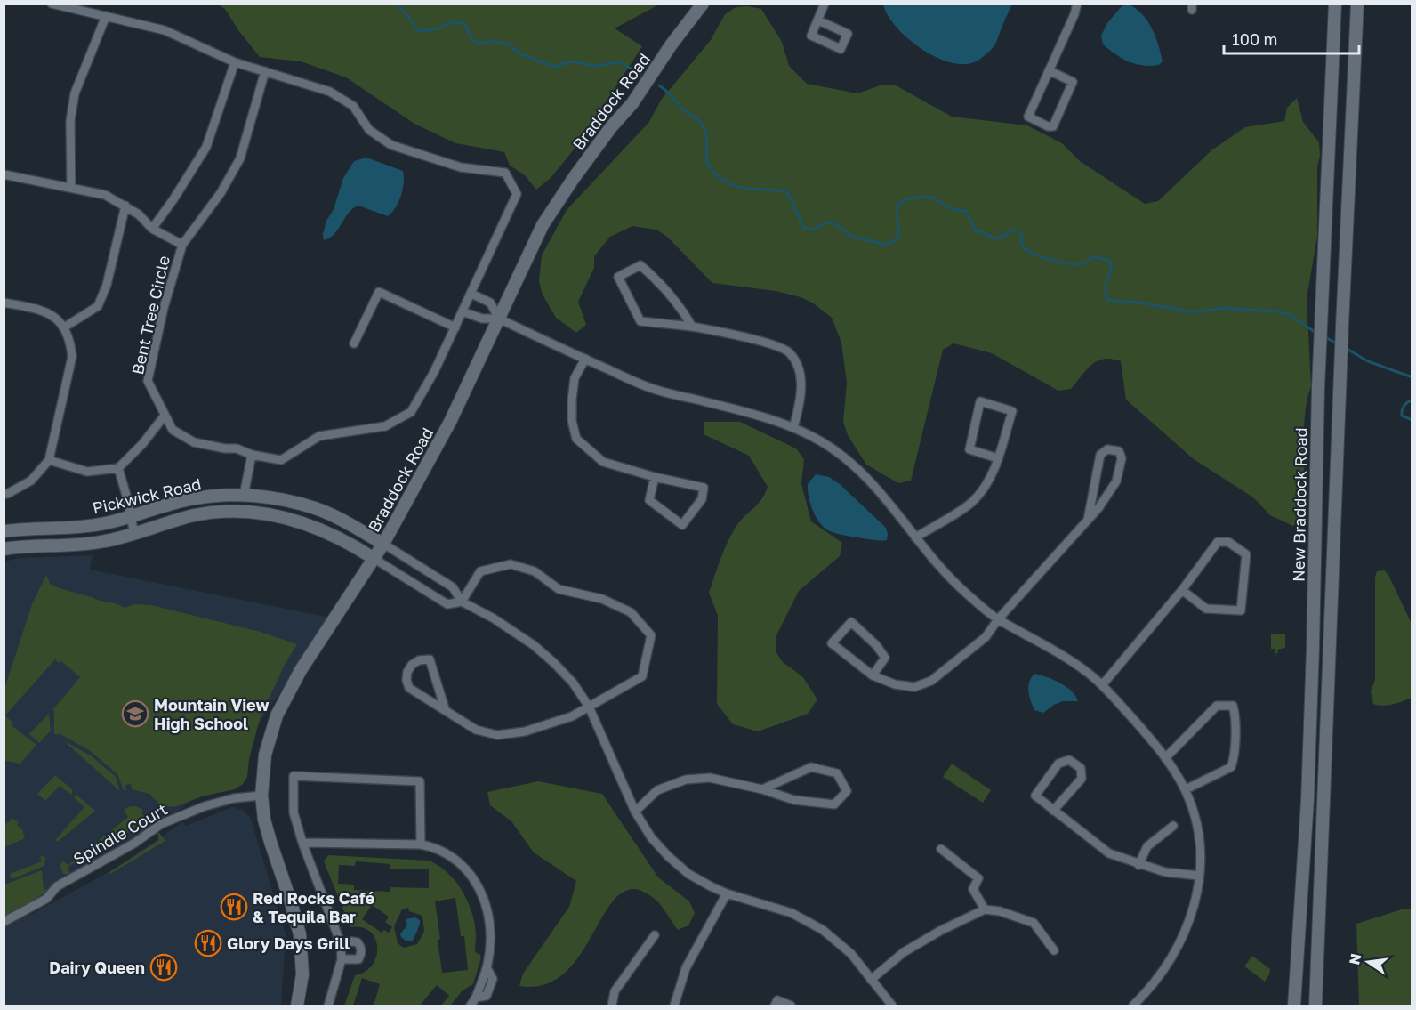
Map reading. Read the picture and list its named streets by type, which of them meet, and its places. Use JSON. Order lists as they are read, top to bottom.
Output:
{
  "streets": {
    "main road": ["Braddock Road", "Pickwick Road", "New Braddock Road"],
    "street": ["Bent Tree Circle", "Spindle Court"]
  },
  "crossings": [
    ["Braddock Road", "Pickwick Road"],
    ["Braddock Road", "Spindle Court"]
  ],
  "places": {
    "school or university": ["Mountain View High School"],
    "restaurant": ["Red Rocks Café & Tequila Bar", "Glory Days Grill", "Dairy Queen"]
  },
  "scale_bar": "100 m",
  "north": "left"
}
